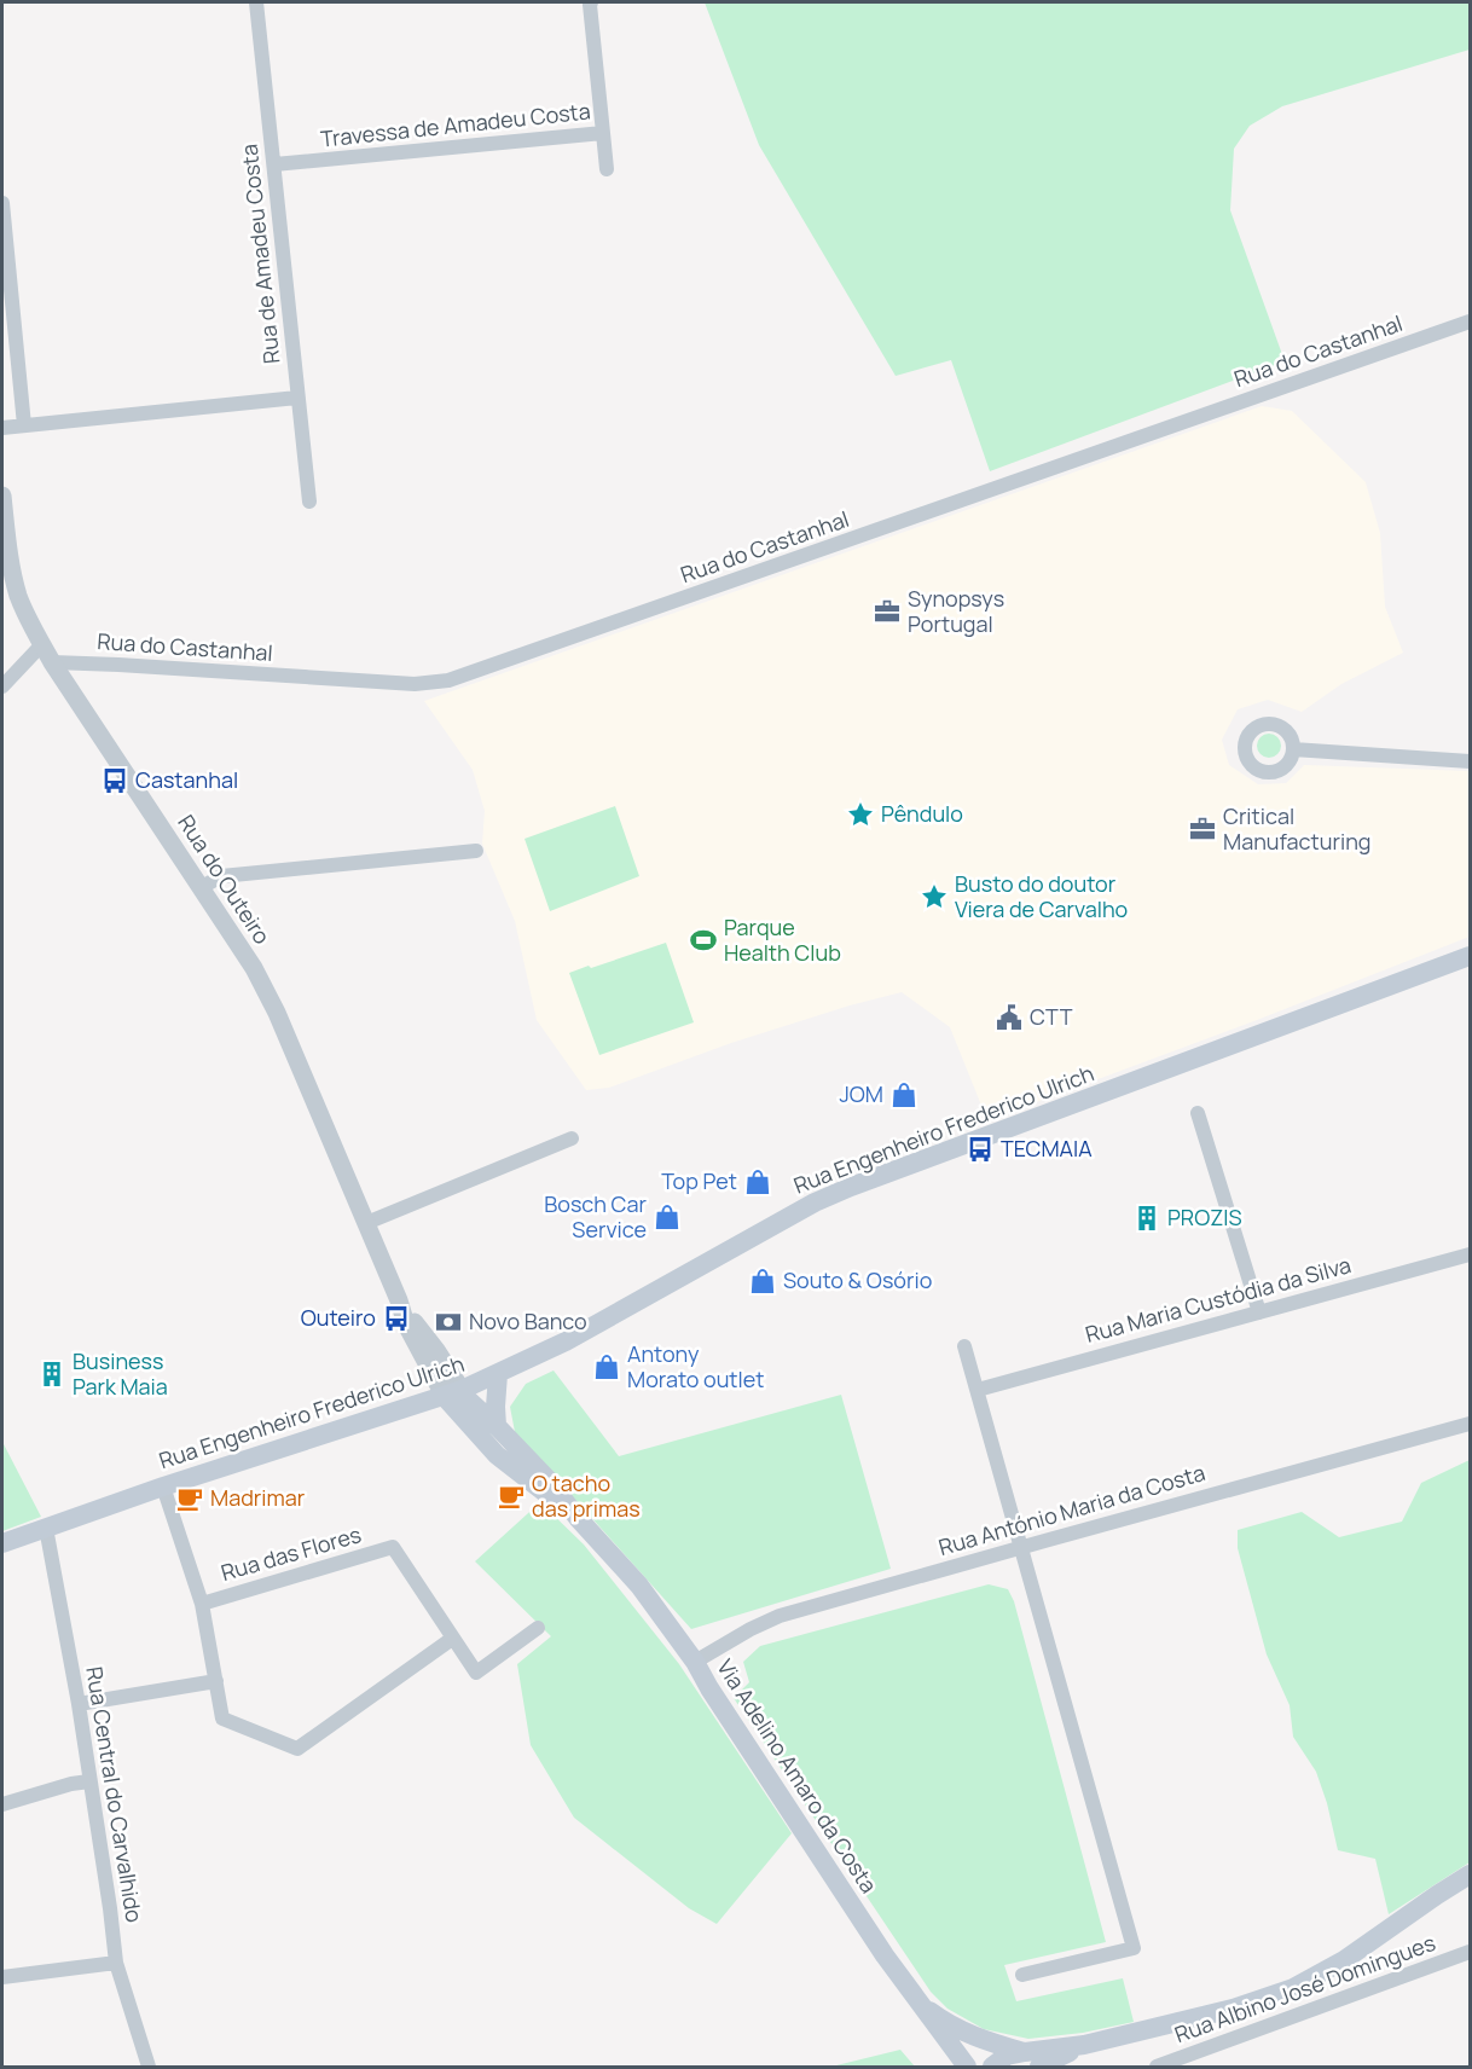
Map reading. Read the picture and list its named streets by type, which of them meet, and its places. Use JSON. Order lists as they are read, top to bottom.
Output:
{
  "streets": {
    "main road": ["Rua Engenheiro Frederico Ulrich", "Via Adelino Amaro da Costa"],
    "street": [
      "Travessa de Amadeu Costa",
      "Rua de Amadeu Costa",
      "Rua do Castanhal",
      "Rua do Outeiro",
      "Rua Maria Custódia da Silva",
      "Rua António Maria da Costa",
      "Rua das Flores",
      "Rua Central do Carvalhido",
      "Rua Albino José Domingues"
    ]
  },
  "crossings": [
    ["Travessa de Amadeu Costa", "Rua de Amadeu Costa"],
    ["Rua do Castanhal", "Rua do Outeiro"],
    ["Rua do Outeiro", "Rua Engenheiro Frederico Ulrich"],
    ["Rua do Outeiro", "Via Adelino Amaro da Costa"],
    ["Rua Engenheiro Frederico Ulrich", "Via Adelino Amaro da Costa"],
    ["Rua Engenheiro Frederico Ulrich", "Rua Central do Carvalhido"],
    ["Rua António Maria da Costa", "Via Adelino Amaro da Costa"]
  ],
  "places": {
    "office": ["Synopsys Portugal", "Critical Manufacturing"],
    "bus stop": ["Castanhal", "TECMAIA", "Outeiro"],
    "place": ["Pêndulo", "Busto do doutor Viera de Carvalho"],
    "sports": ["Parque Health Club"],
    "public building": ["CTT"],
    "shop": [
      "JOM",
      "Top Pet",
      "Bosch Car Service",
      "Souto & Osório",
      "Antony Morato outlet"
    ],
    "building": ["PROZIS", "Business Park Maia"],
    "bank": ["Novo Banco"],
    "cafe": ["O tacho das primas", "Madrimar"]
  }
}
